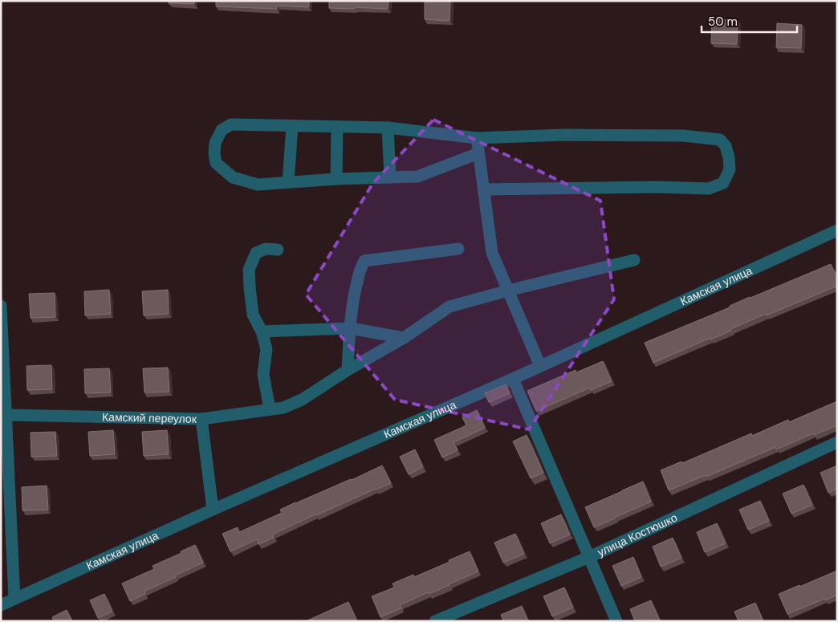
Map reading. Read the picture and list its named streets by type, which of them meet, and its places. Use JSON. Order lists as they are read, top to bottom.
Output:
{
  "streets": {
    "street": ["Камская улица", "Камский переулок", "улица Костюшко"]
  },
  "crossings": [
    ["Камская улица", "Камский переулок"]
  ],
  "scale_bar": "50 m"
}
